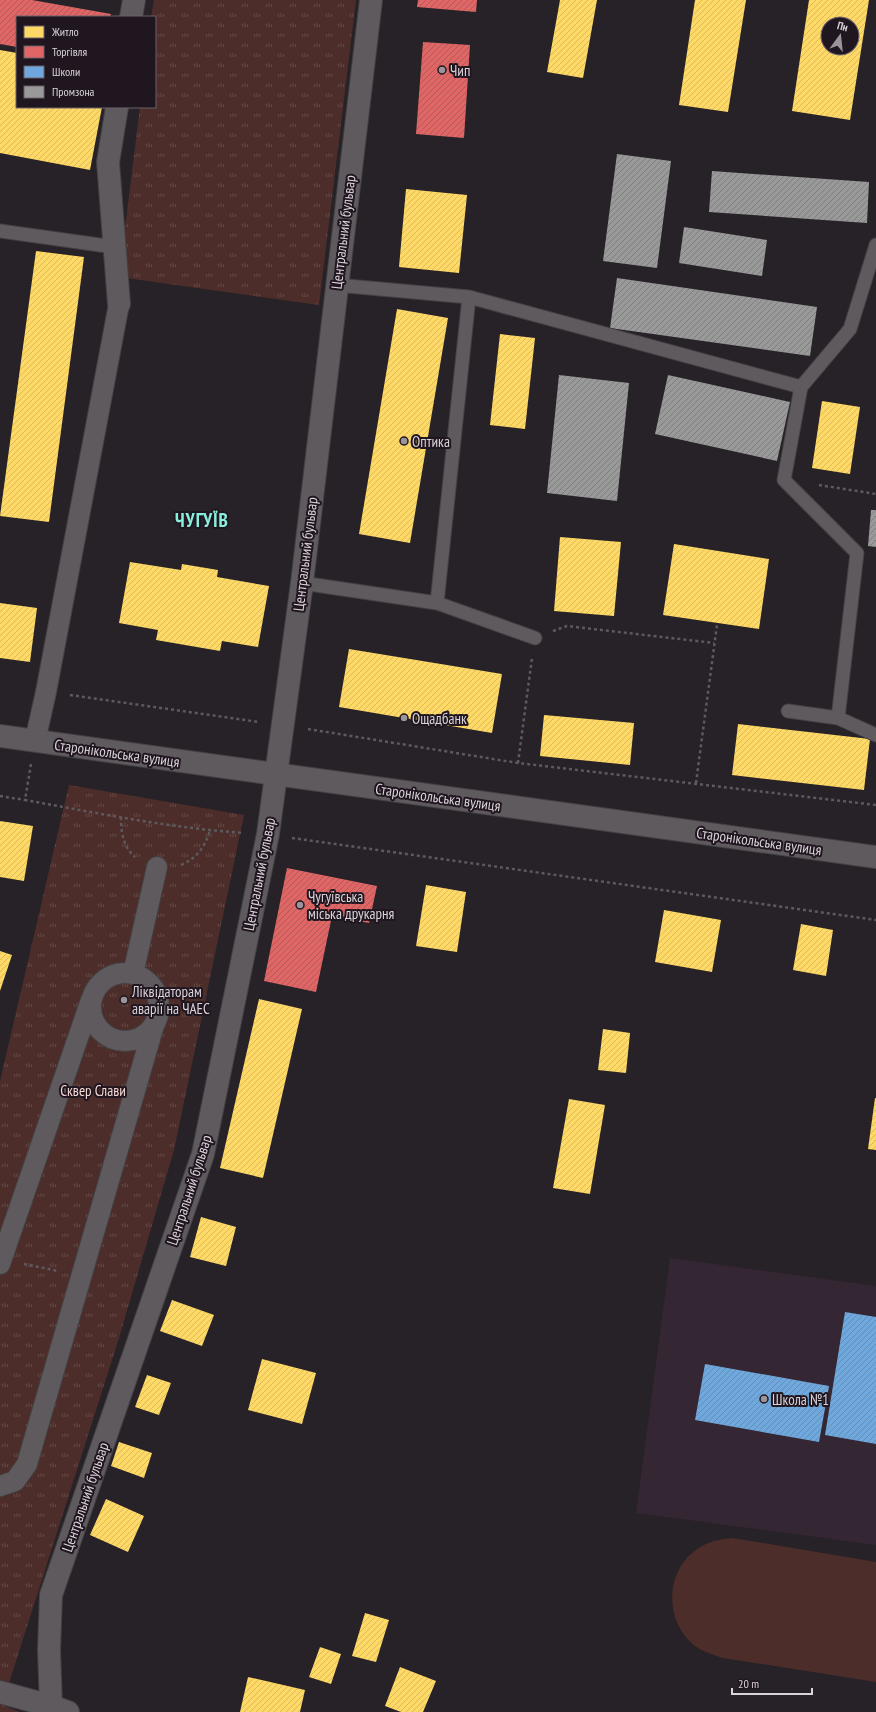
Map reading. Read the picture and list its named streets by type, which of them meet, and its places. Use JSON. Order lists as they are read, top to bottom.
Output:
{
  "streets": {
    "street": ["Центральний бульвар", "Старонікольська вулиця"]
  },
  "crossings": [
    ["Центральний бульвар", "Старонікольська вулиця"]
  ],
  "districts": ["ЧУГУЇВ"],
  "parks": ["Сквер Слави"],
  "places": [
    "Чип",
    "Оптика",
    "Ощадбанк",
    "Чугуївська міська друкарня",
    "Ліквідаторам аварії на ЧАЕС",
    "Школа №1"
  ],
  "legend": [
    "Житло",
    "Торгівля",
    "Школи",
    "Промзона"
  ],
  "scale_bar": "20 m",
  "north": "top"
}
